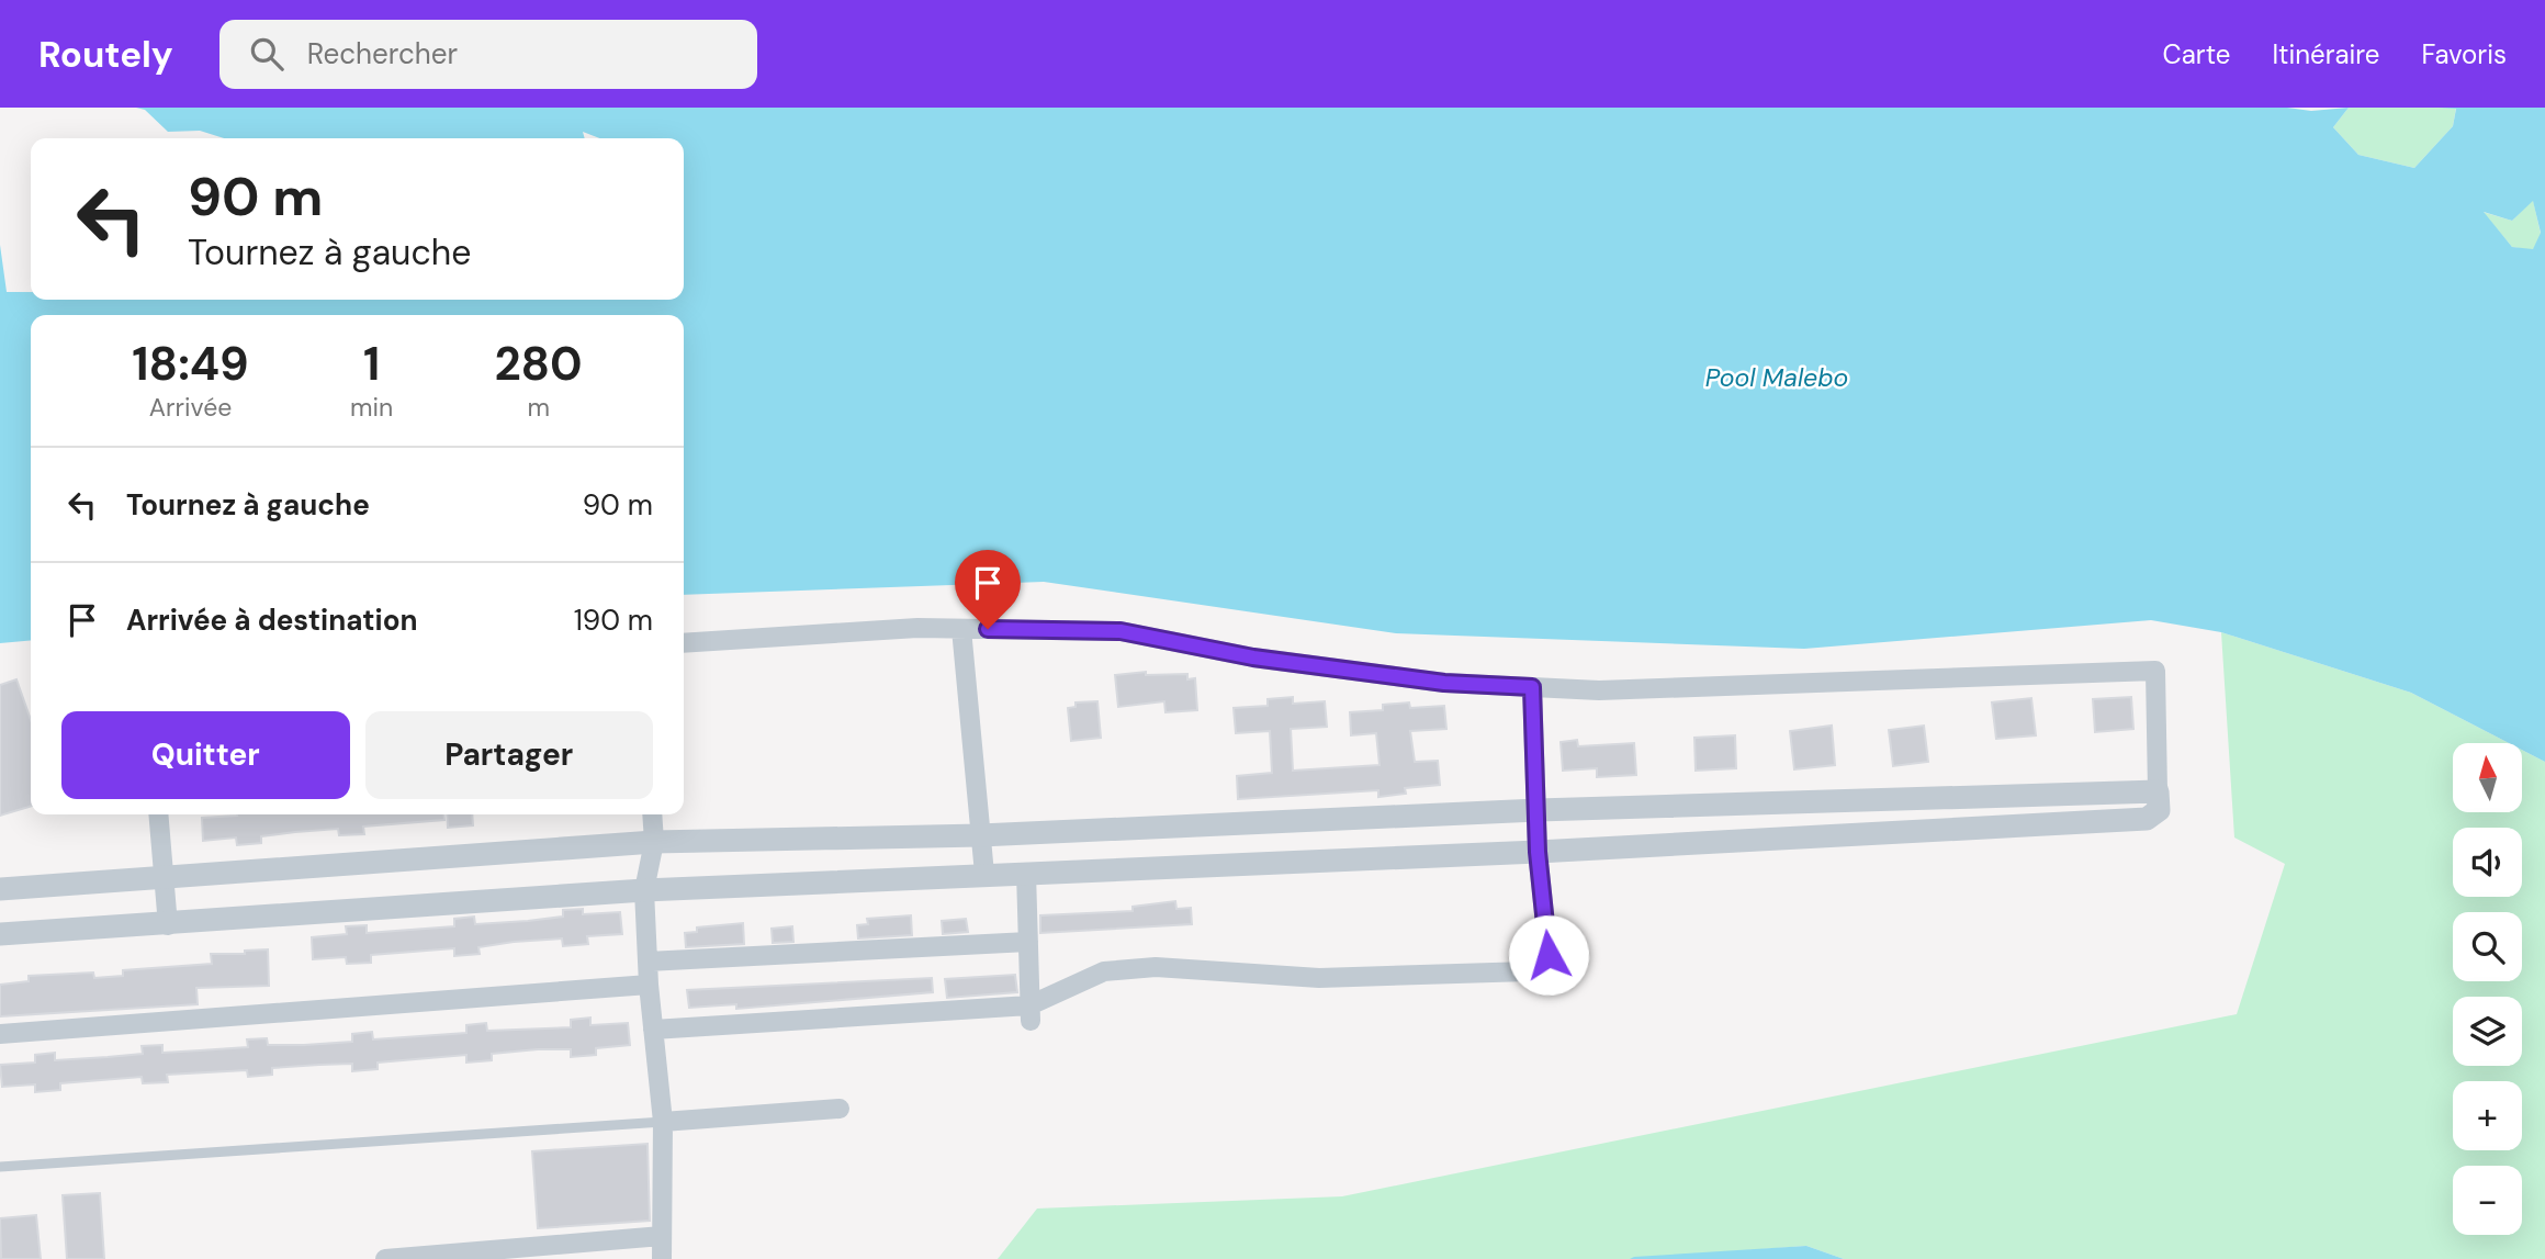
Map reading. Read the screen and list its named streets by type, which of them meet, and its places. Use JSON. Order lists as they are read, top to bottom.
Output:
{
  "water": ["Pool Malebo"],
  "north": "top",
  "page": {
    "header": "Routely",
    "search": "Rechercher",
    "nav": ["Carte", "Itinéraire", "Favoris"],
    "turn": ["90 m", "Tournez à gauche"],
    "eta": [
      "18:49",
      "Arrivée",
      "1",
      "min",
      "280",
      "m"
    ],
    "list": [
      {
        "name": "Tournez à gauche",
        "value": "90 m"
      },
      {
        "name": "Arrivée à destination",
        "value": "190 m"
      }
    ],
    "buttons": ["Quitter", "Partager"],
    "map_buttons": ["+", "−"]
  }
}
